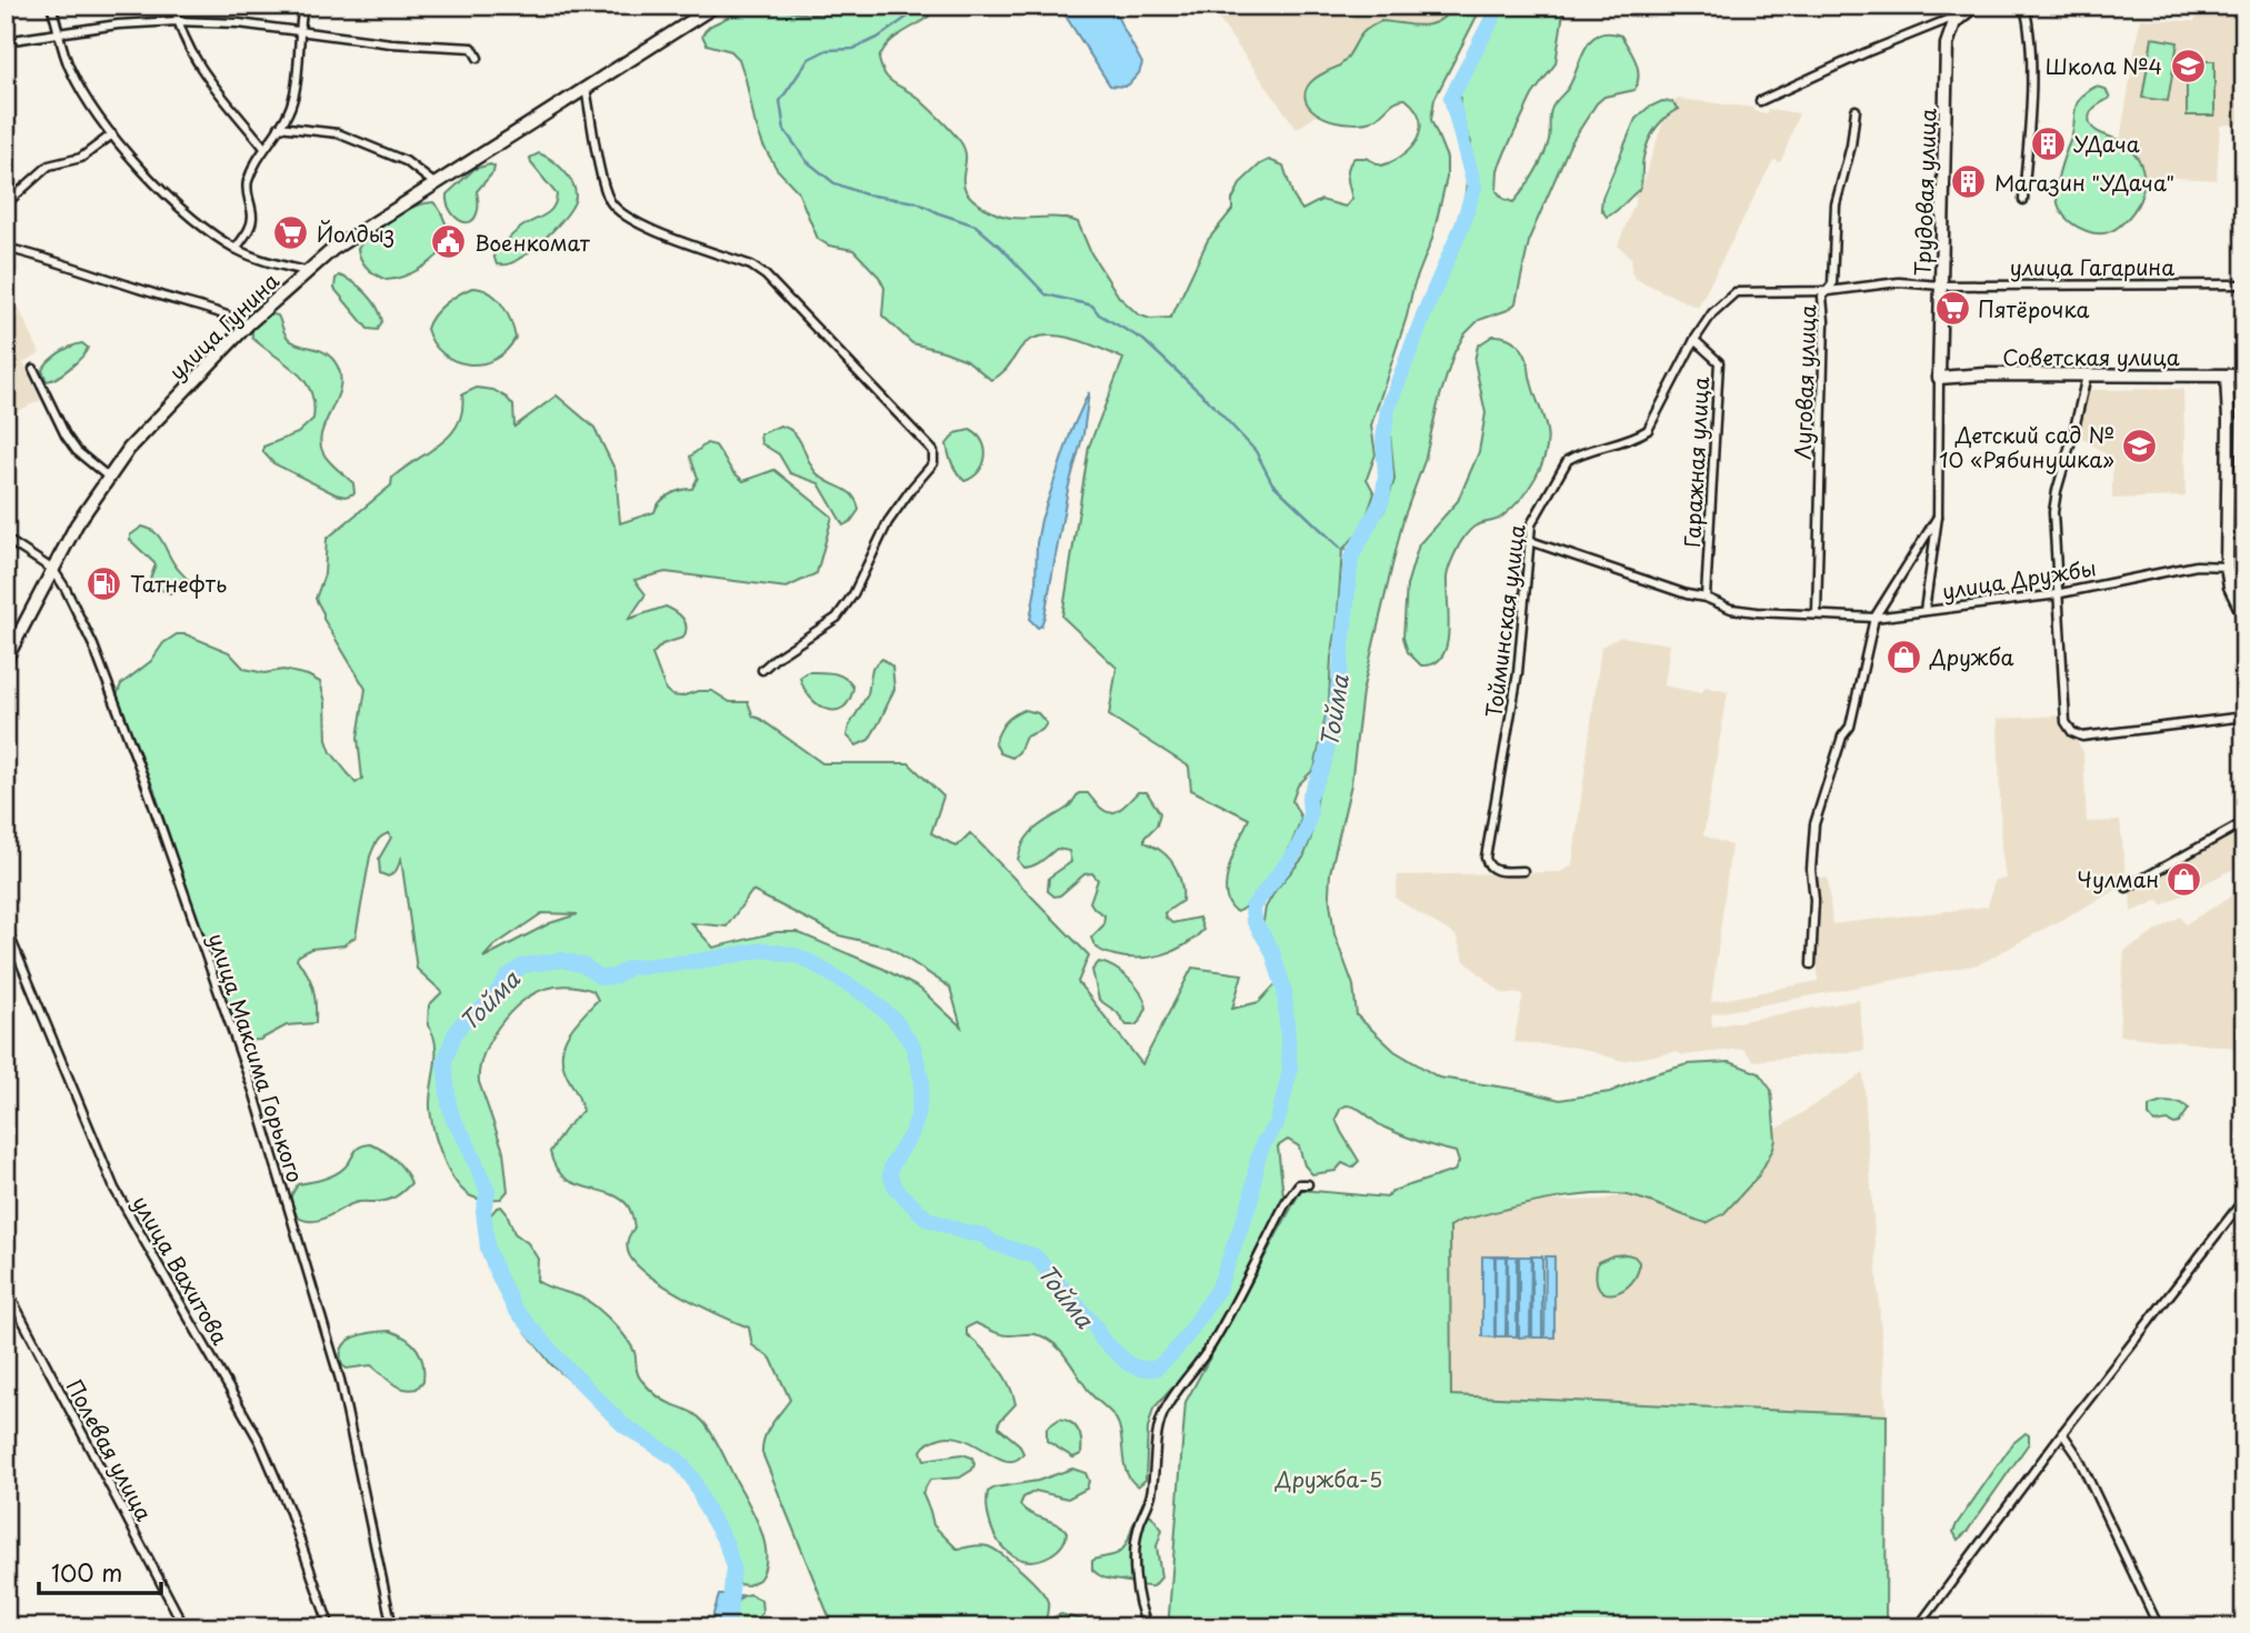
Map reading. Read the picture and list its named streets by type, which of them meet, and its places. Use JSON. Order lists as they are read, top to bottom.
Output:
{
  "streets": {
    "main road": ["Трудовая улица", "улица Гунина", "Советская улица"],
    "street": [
      "улица Гагарина",
      "Луговая улица",
      "Гаражная улица",
      "улица Дружбы",
      "Тойминская улица",
      "улица Максима Горького",
      "улица Вахитова",
      "Полевая улица"
    ]
  },
  "crossings": [
    ["Трудовая улица", "улица Гагарина"],
    ["Трудовая улица", "Советская улица"],
    ["улица Гагарина", "Луговая улица"],
    ["улица Гагарина", "Тойминская улица"],
    ["улица Гунина", "улица Максима Горького"],
    ["Луговая улица", "улица Дружбы"],
    ["Луговая улица", "Тойминская улица"],
    ["Гаражная улица", "улица Дружбы"],
    ["Гаражная улица", "Тойминская улица"],
    ["улица Дружбы", "Тойминская улица"]
  ],
  "water": ["Тойма"],
  "parks": ["Дружба-5"],
  "places": {
    "school or university": ["Школа №4", "Детский сад № 10 «Рябинушка»"],
    "building": ["УДача", "Магазин \"УДача\""],
    "supermarket": ["Йолдыз", "Пятёрочка"],
    "public building": ["Военкомат"],
    "fuel station": ["Татнефть"],
    "shop": ["Дружба", "Чулман"]
  },
  "scale_bar": "100 m"
}
